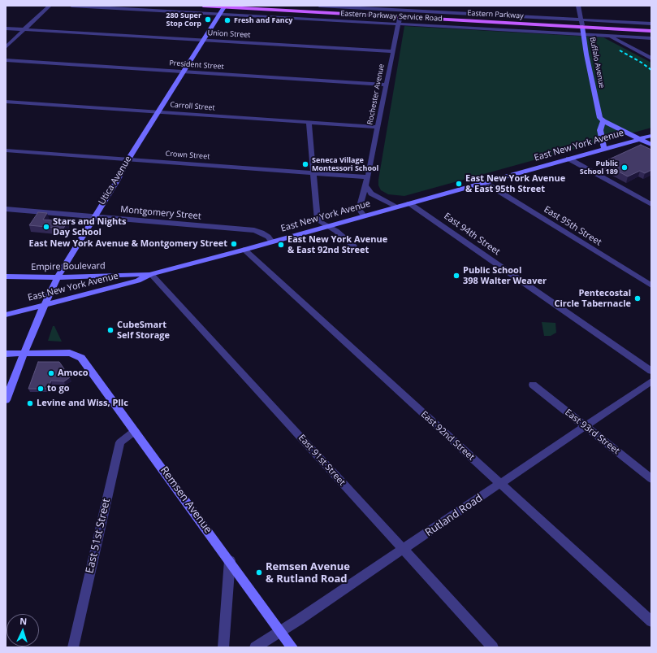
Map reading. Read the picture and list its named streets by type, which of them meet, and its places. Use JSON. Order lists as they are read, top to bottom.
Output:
{
  "streets": {
    "main road": [
      "Eastern Parkway",
      "Buffalo Avenue",
      "East New York Avenue",
      "Utica Avenue",
      "Empire Boulevard",
      "Remsen Avenue"
    ],
    "street": [
      "Eastern Parkway Service Road",
      "Union Street",
      "President Street",
      "Rochester Avenue",
      "Carroll Street",
      "Crown Street",
      "Montgomery Street",
      "East 95th Street",
      "East 94th Street",
      "East 93rd Street",
      "East 92nd Street",
      "East 91st Street",
      "Rutland Road",
      "East 51st Street"
    ]
  },
  "crossings": [
    ["Eastern Parkway", "Buffalo Avenue"],
    ["Eastern Parkway", "Rochester Avenue"],
    ["Eastern Parkway", "Utica Avenue"],
    ["Eastern Parkway Service Road", "Buffalo Avenue"],
    ["Eastern Parkway Service Road", "Rochester Avenue"],
    ["Eastern Parkway Service Road", "Utica Avenue"],
    ["Union Street", "Rochester Avenue"],
    ["Union Street", "Utica Avenue"],
    ["Buffalo Avenue", "East New York Avenue"],
    ["President Street", "Rochester Avenue"],
    ["President Street", "Utica Avenue"],
    ["Rochester Avenue", "Carroll Street"],
    ["Rochester Avenue", "East New York Avenue"],
    ["Rochester Avenue", "Crown Street"],
    ["Carroll Street", "Utica Avenue"],
    ["East New York Avenue", "Utica Avenue"],
    ["East New York Avenue", "Montgomery Street"],
    ["East New York Avenue", "East 95th Street"],
    ["East New York Avenue", "East 94th Street"],
    ["East New York Avenue", "Empire Boulevard"],
    ["East New York Avenue", "East 92nd Street"],
    ["East New York Avenue", "East 91st Street"],
    ["Crown Street", "Utica Avenue"],
    ["Utica Avenue", "Montgomery Street"],
    ["Utica Avenue", "Empire Boulevard"],
    ["Utica Avenue", "Remsen Avenue"],
    ["Empire Boulevard", "East 91st Street"],
    ["East 93rd Street", "Rutland Road"],
    ["East 92nd Street", "Rutland Road"],
    ["East 91st Street", "Rutland Road"],
    ["Remsen Avenue", "Rutland Road"],
    ["Remsen Avenue", "East 51st Street"]
  ],
  "places": [
    "280 Super Stop Corp",
    "Fresh and Fancy",
    "Seneca Village Montessori School",
    "Public School 189",
    "East New York Avenue & East 95th Street",
    "Stars and Nights Day School",
    "East New York Avenue & Montgomery Street",
    "East New York Avenue & East 92nd Street",
    "Public School 398 Walter Weaver",
    "Pentecostal Circle Tabernacle",
    "CubeSmart Self Storage",
    "Amoco",
    "to go",
    "Levine and Wiss, Pllc",
    "Remsen Avenue & Rutland Road"
  ],
  "north": "top"
}
